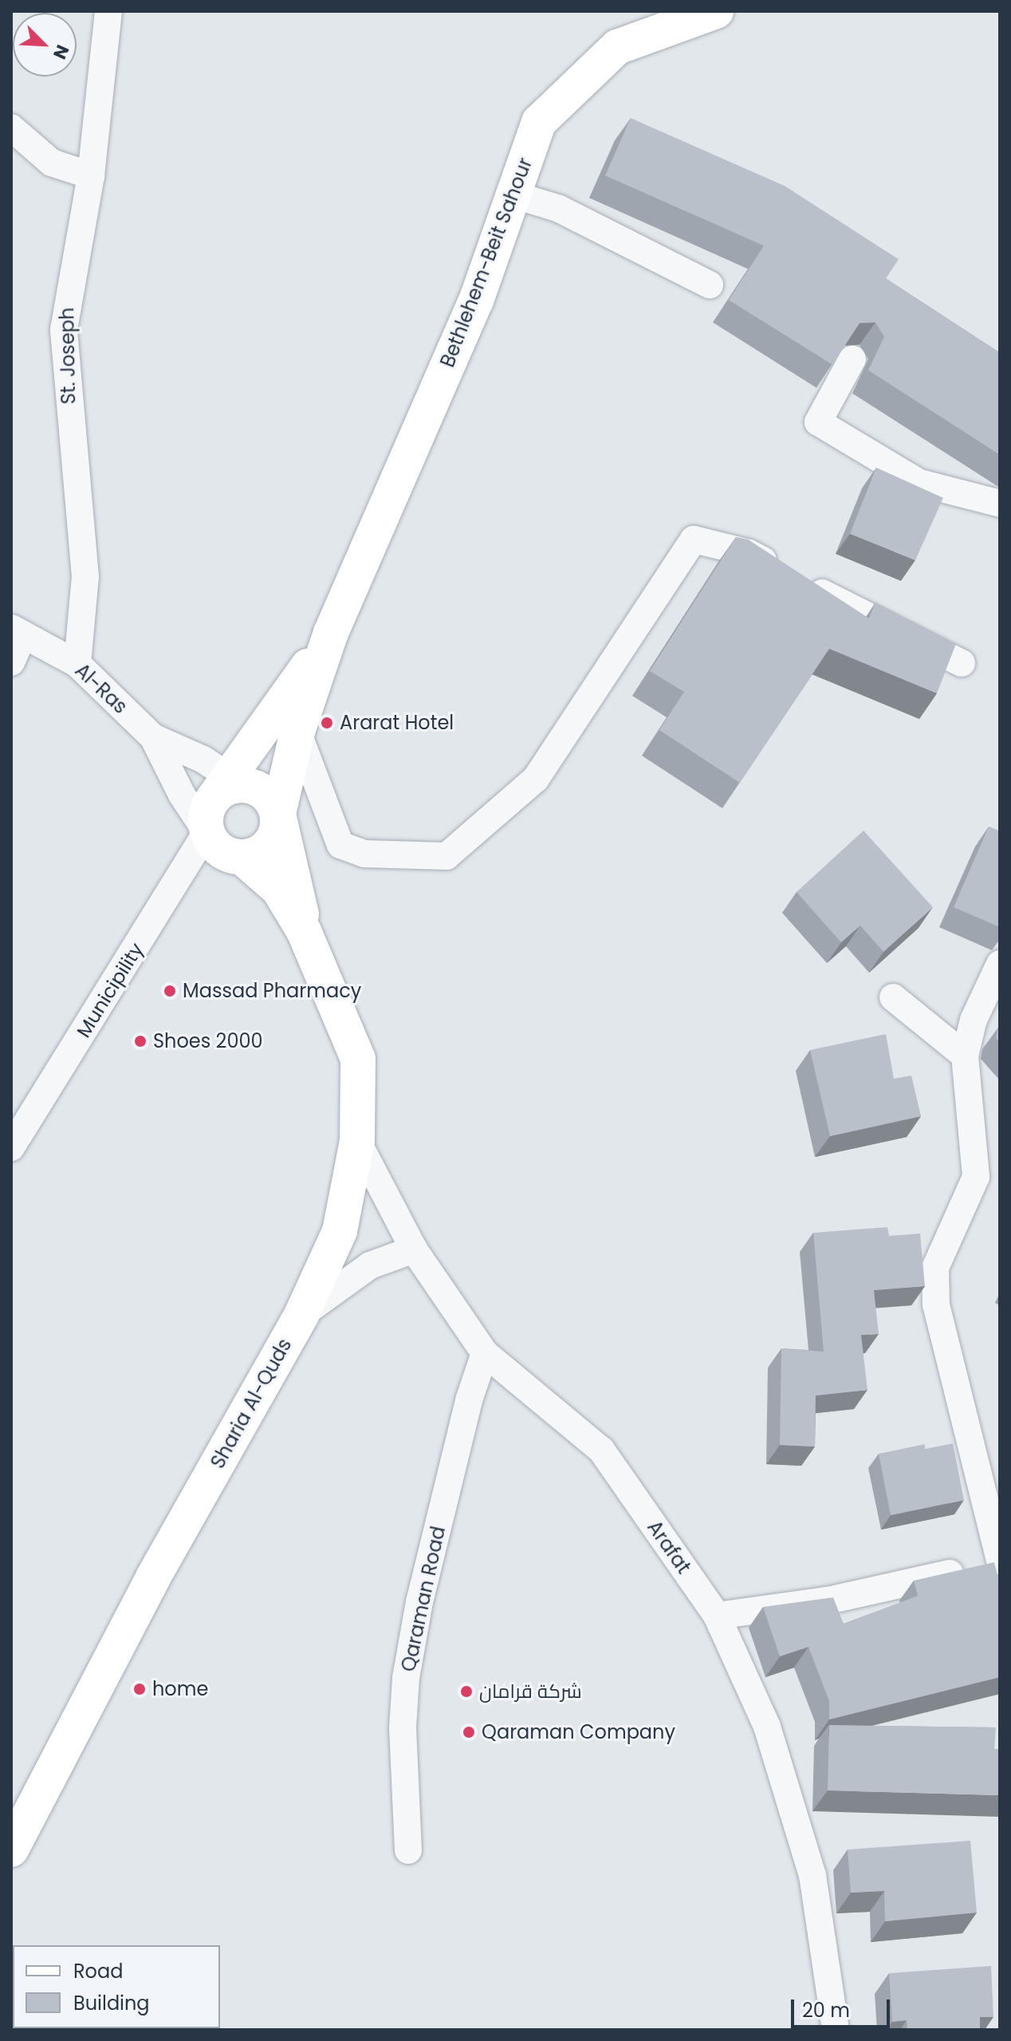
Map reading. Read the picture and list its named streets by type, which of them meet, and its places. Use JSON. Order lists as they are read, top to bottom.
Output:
{
  "streets": {
    "main road": ["Bethlehem-Beit Sahour", "Sharia Al-Quds"],
    "street": [
      "St. Joseph",
      "Al-Ras",
      "Municipility",
      "Arafat",
      "Qaraman Road"
    ]
  },
  "crossings": [
    ["Bethlehem-Beit Sahour", "Al-Ras"],
    ["Bethlehem-Beit Sahour", "Municipility"],
    ["Bethlehem-Beit Sahour", "Sharia Al-Quds"],
    ["St. Joseph", "Al-Ras"],
    ["Al-Ras", "Municipility"],
    ["Al-Ras", "Sharia Al-Quds"],
    ["Municipility", "Sharia Al-Quds"],
    ["Sharia Al-Quds", "Arafat"],
    ["Arafat", "Qaraman Road"]
  ],
  "places": [
    "Ararat Hotel",
    "Massad Pharmacy",
    "Shoes 2000",
    "home",
    "شركة قرامان",
    "Qaraman Company"
  ],
  "legend": ["Road", "Building"],
  "scale_bar": "20 m",
  "north": "bottom right"
}
